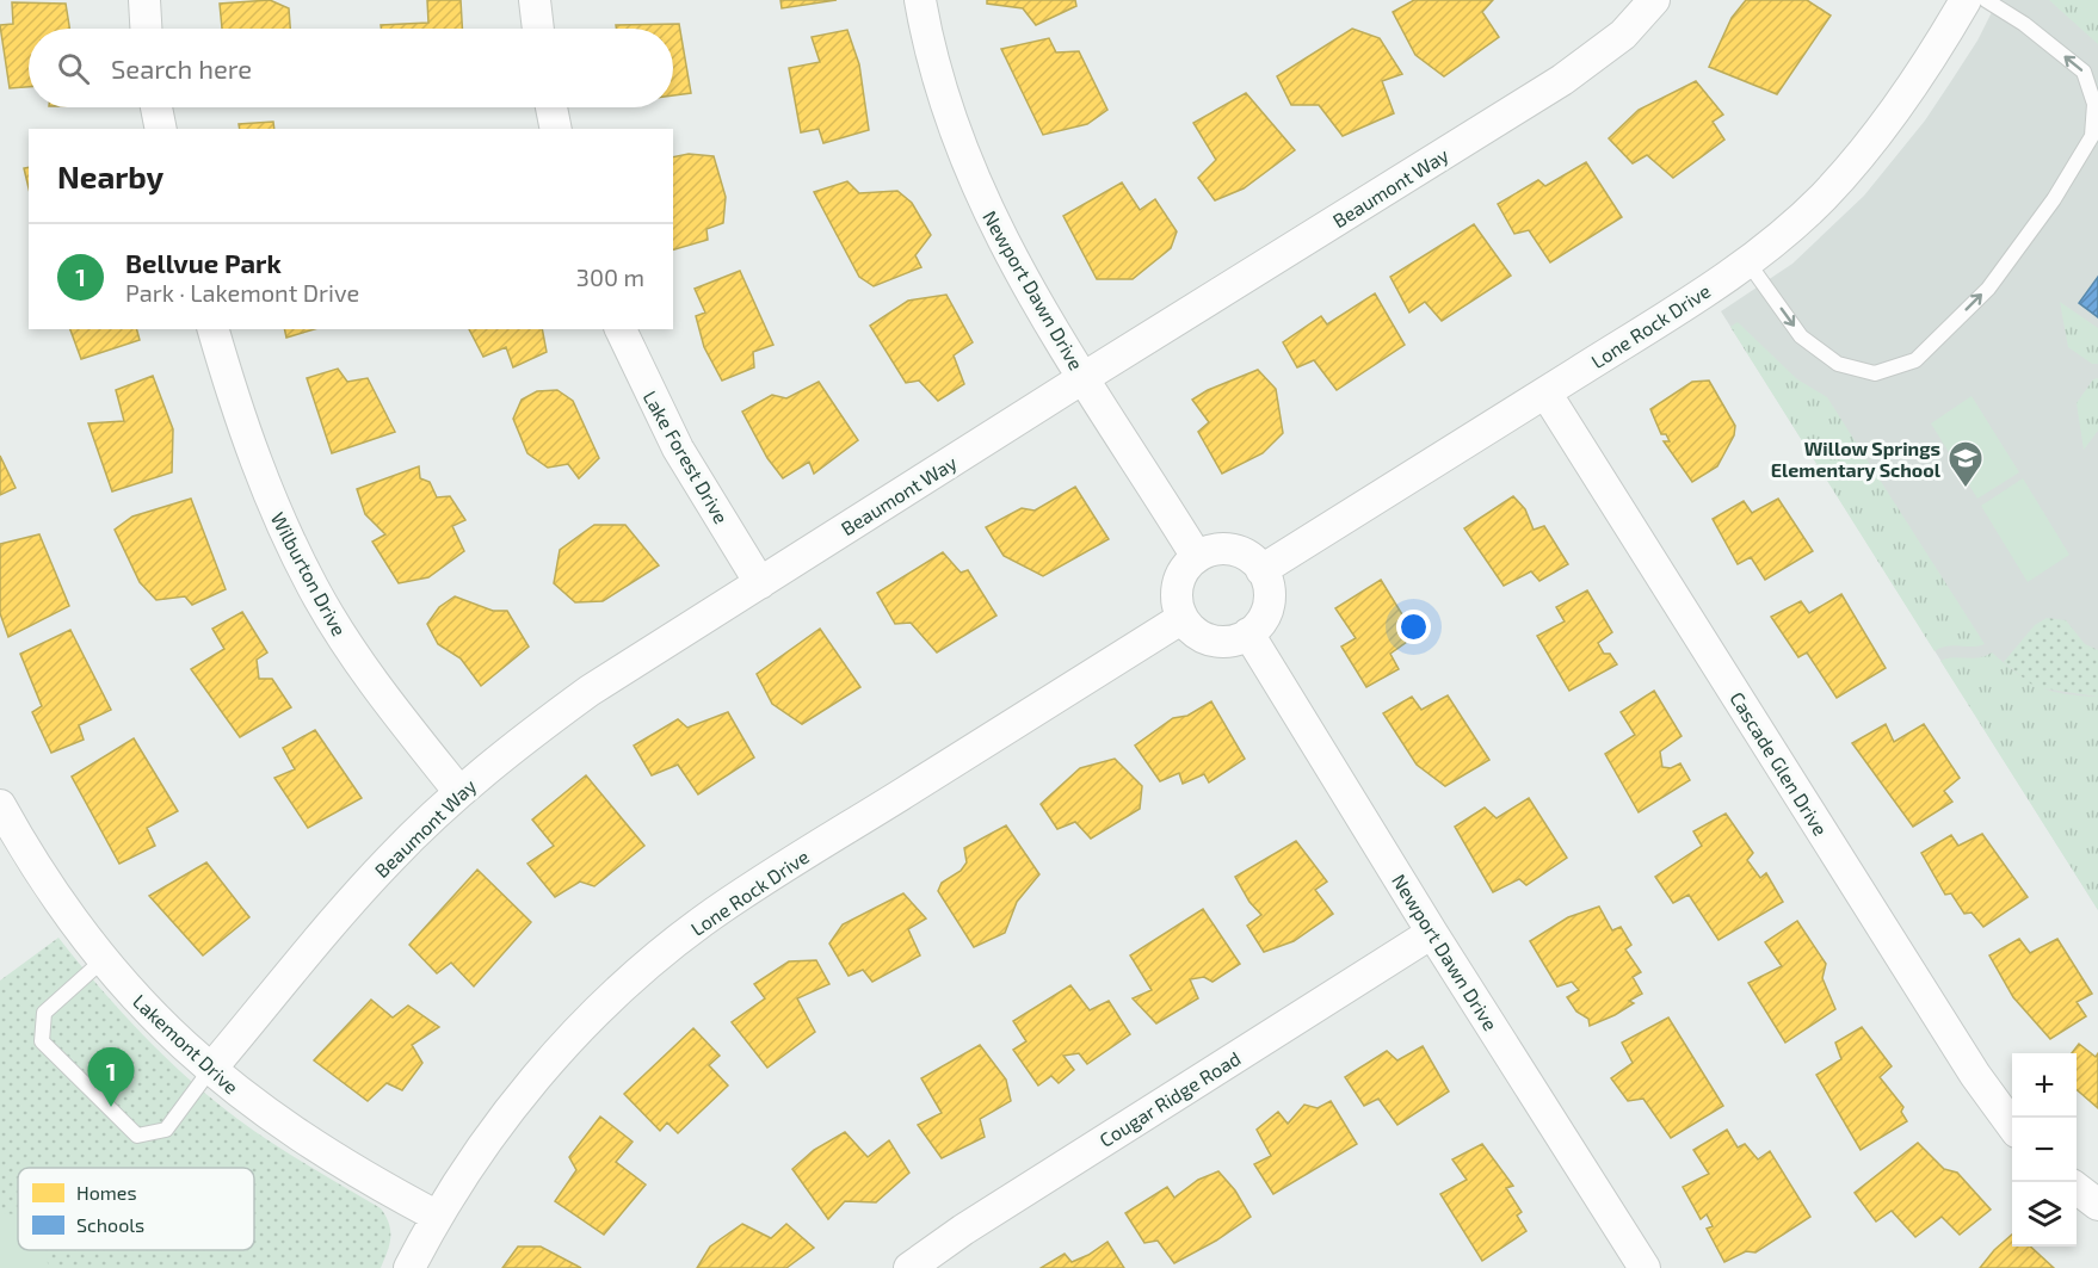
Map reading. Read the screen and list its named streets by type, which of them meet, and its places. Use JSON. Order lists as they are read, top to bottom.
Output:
{
  "streets": {
    "street": [
      "Beaumont Way",
      "Newport Dawn Drive",
      "Lone Rock Drive",
      "Lake Forest Drive",
      "Wilburton Drive",
      "Cascade Glen Drive",
      "Lakemont Drive",
      "Cougar Ridge Road"
    ]
  },
  "crossings": [
    ["Beaumont Way", "Newport Dawn Drive"],
    ["Beaumont Way", "Lake Forest Drive"],
    ["Beaumont Way", "Wilburton Drive"],
    ["Beaumont Way", "Lakemont Drive"],
    ["Newport Dawn Drive", "Lone Rock Drive"],
    ["Newport Dawn Drive", "Cougar Ridge Road"],
    ["Lone Rock Drive", "Cascade Glen Drive"],
    ["Lone Rock Drive", "Lakemont Drive"]
  ],
  "places": {
    "school or university": ["Willow Springs Elementary School"]
  },
  "legend": ["Homes", "Schools"],
  "page": {
    "search": "Search here",
    "heading": "Nearby",
    "list": [
      {
        "mark": "1",
        "name": "Bellvue Park",
        "note": "Park · Lakemont Drive",
        "value": "300 m"
      }
    ],
    "pins": "1",
    "map_buttons": ["+", "−"]
  }
}
